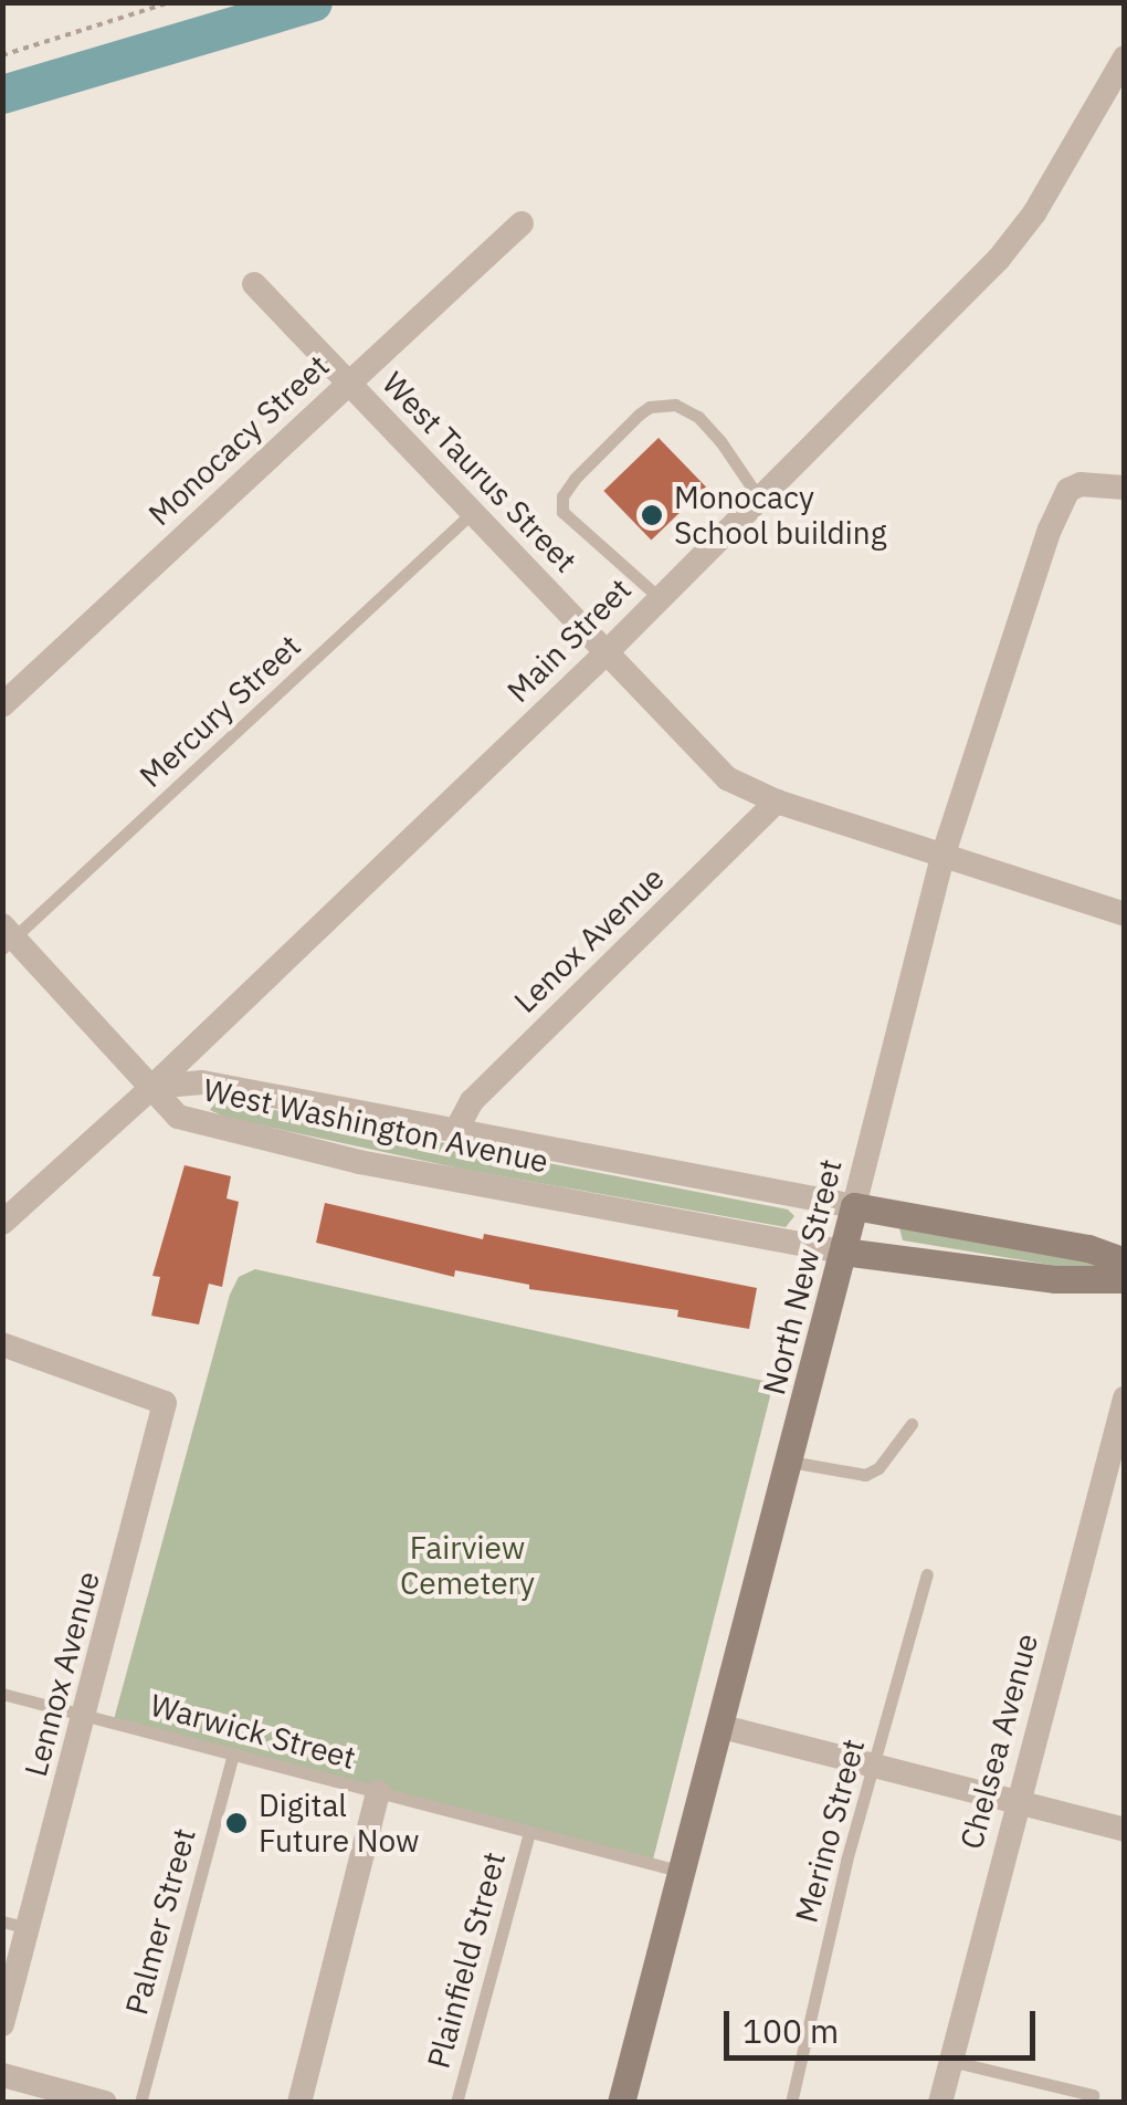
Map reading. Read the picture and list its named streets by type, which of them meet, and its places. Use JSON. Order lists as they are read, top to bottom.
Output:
{
  "streets": {
    "street": [
      "Monocacy Street",
      "West Taurus Street",
      "Main Street",
      "Lenox Avenue",
      "West Washington Avenue",
      "North New Street",
      "Lennox Avenue",
      "Chelsea Avenue"
    ],
    "lane": [
      "Mercury Street",
      "Warwick Street",
      "Merino Street",
      "Palmer Street",
      "Plainfield Street"
    ]
  },
  "crossings": [
    ["Monocacy Street", "West Taurus Street"],
    ["West Taurus Street", "Main Street"],
    ["West Taurus Street", "Mercury Street"],
    ["West Taurus Street", "Lenox Avenue"],
    ["West Taurus Street", "North New Street"],
    ["Main Street", "West Washington Avenue"],
    ["Lenox Avenue", "West Washington Avenue"],
    ["West Washington Avenue", "North New Street"],
    ["North New Street", "Warwick Street"],
    ["Lennox Avenue", "Warwick Street"],
    ["Warwick Street", "Palmer Street"],
    ["Warwick Street", "Plainfield Street"]
  ],
  "parks": ["Fairview Cemetery"],
  "places": ["Monocacy School building", "Digital Future Now"],
  "scale_bar": "100 m"
}
